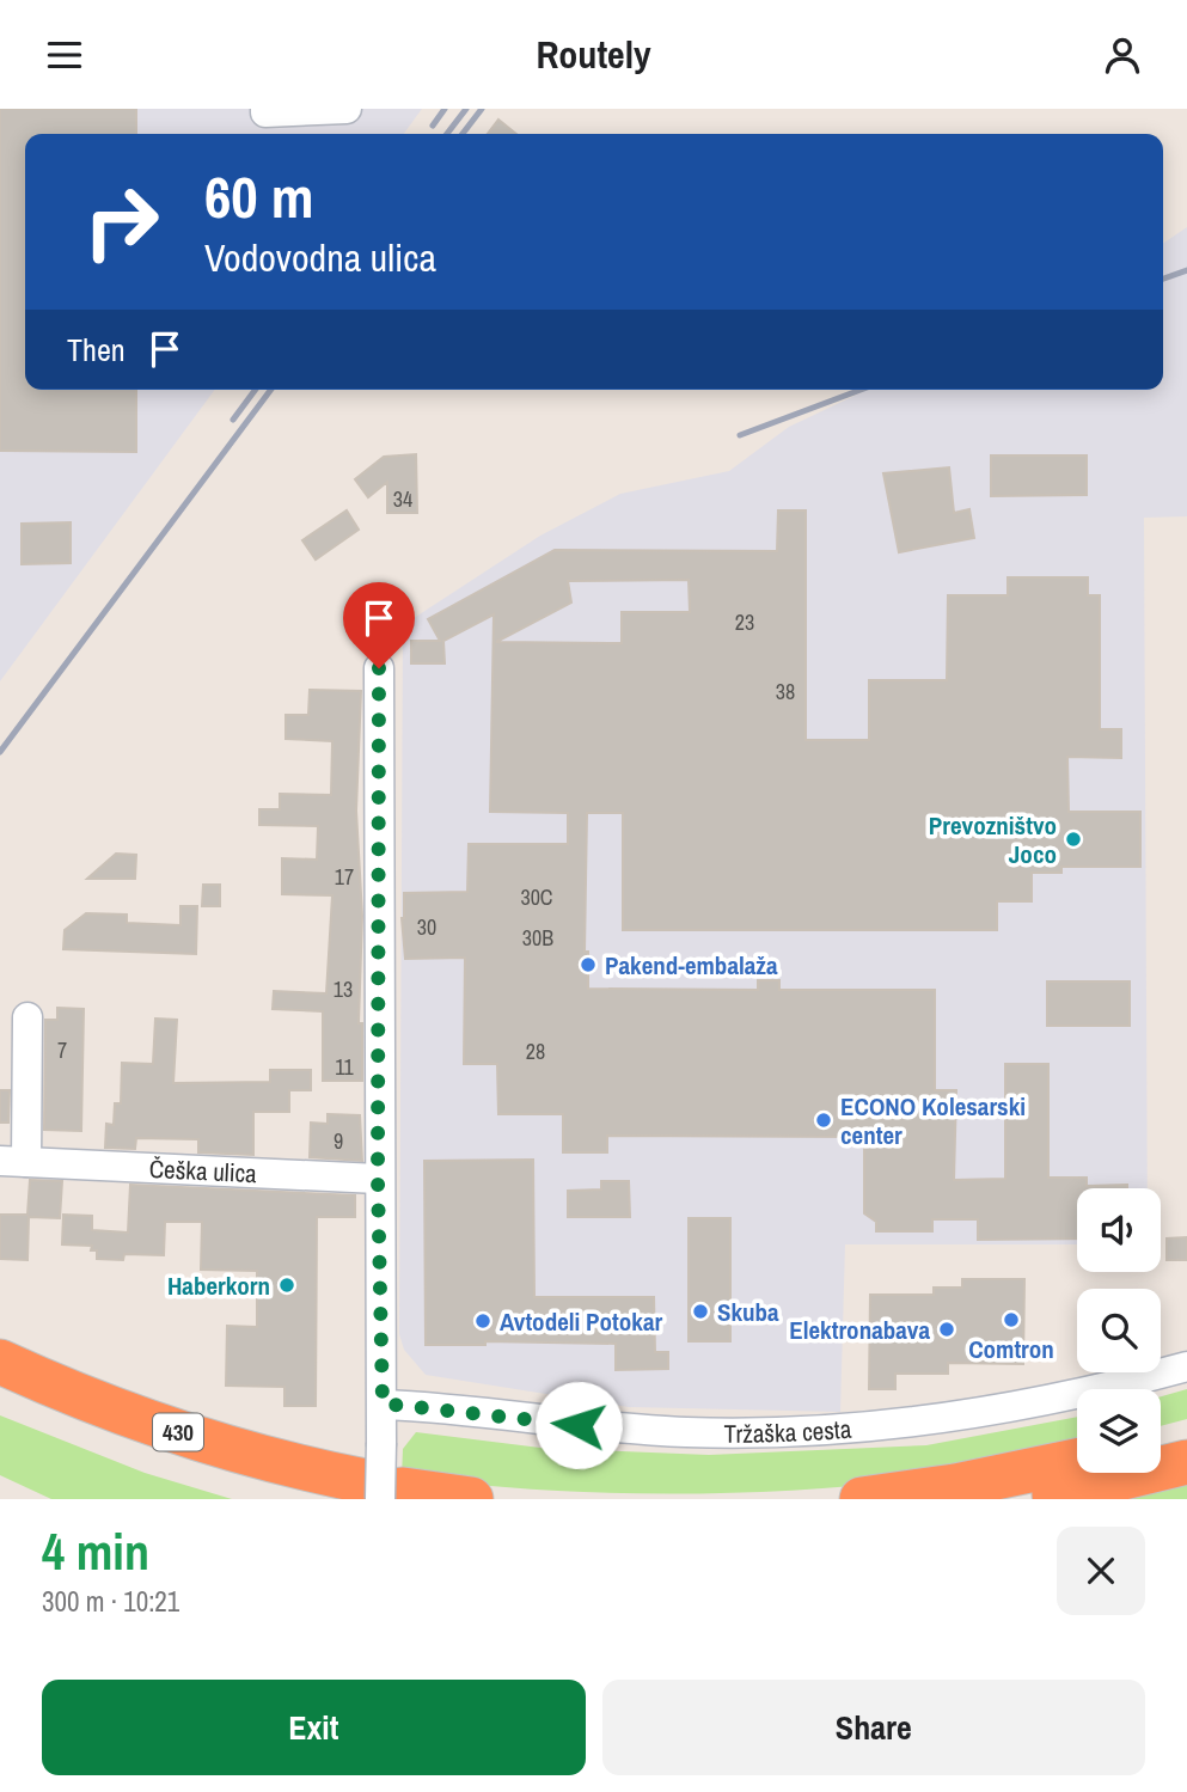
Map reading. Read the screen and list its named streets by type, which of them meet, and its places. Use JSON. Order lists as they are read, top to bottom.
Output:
{
  "streets": {
    "highway": ["430"],
    "street": ["Češka ulica", "Tržaška cesta"]
  },
  "places": [
    "Prevozništvo Joco",
    "Pakend-embalaža",
    "ECONO Kolesarski center",
    "Haberkorn",
    "Skuba",
    "Comtron",
    "Avtodeli Potokar",
    "Elektronabava"
  ],
  "house_numbers": [
    "34",
    "23",
    "38",
    "17",
    "30C",
    "30",
    "30B",
    "13",
    "7",
    "28",
    "11",
    "9"
  ],
  "page": {
    "header": "Routely",
    "turn": ["60 m", "Vodovodna ulica"],
    "then": "Then",
    "heading": ["4 min", "300 m · 10:21"],
    "buttons": ["Exit", "Share"]
  }
}
